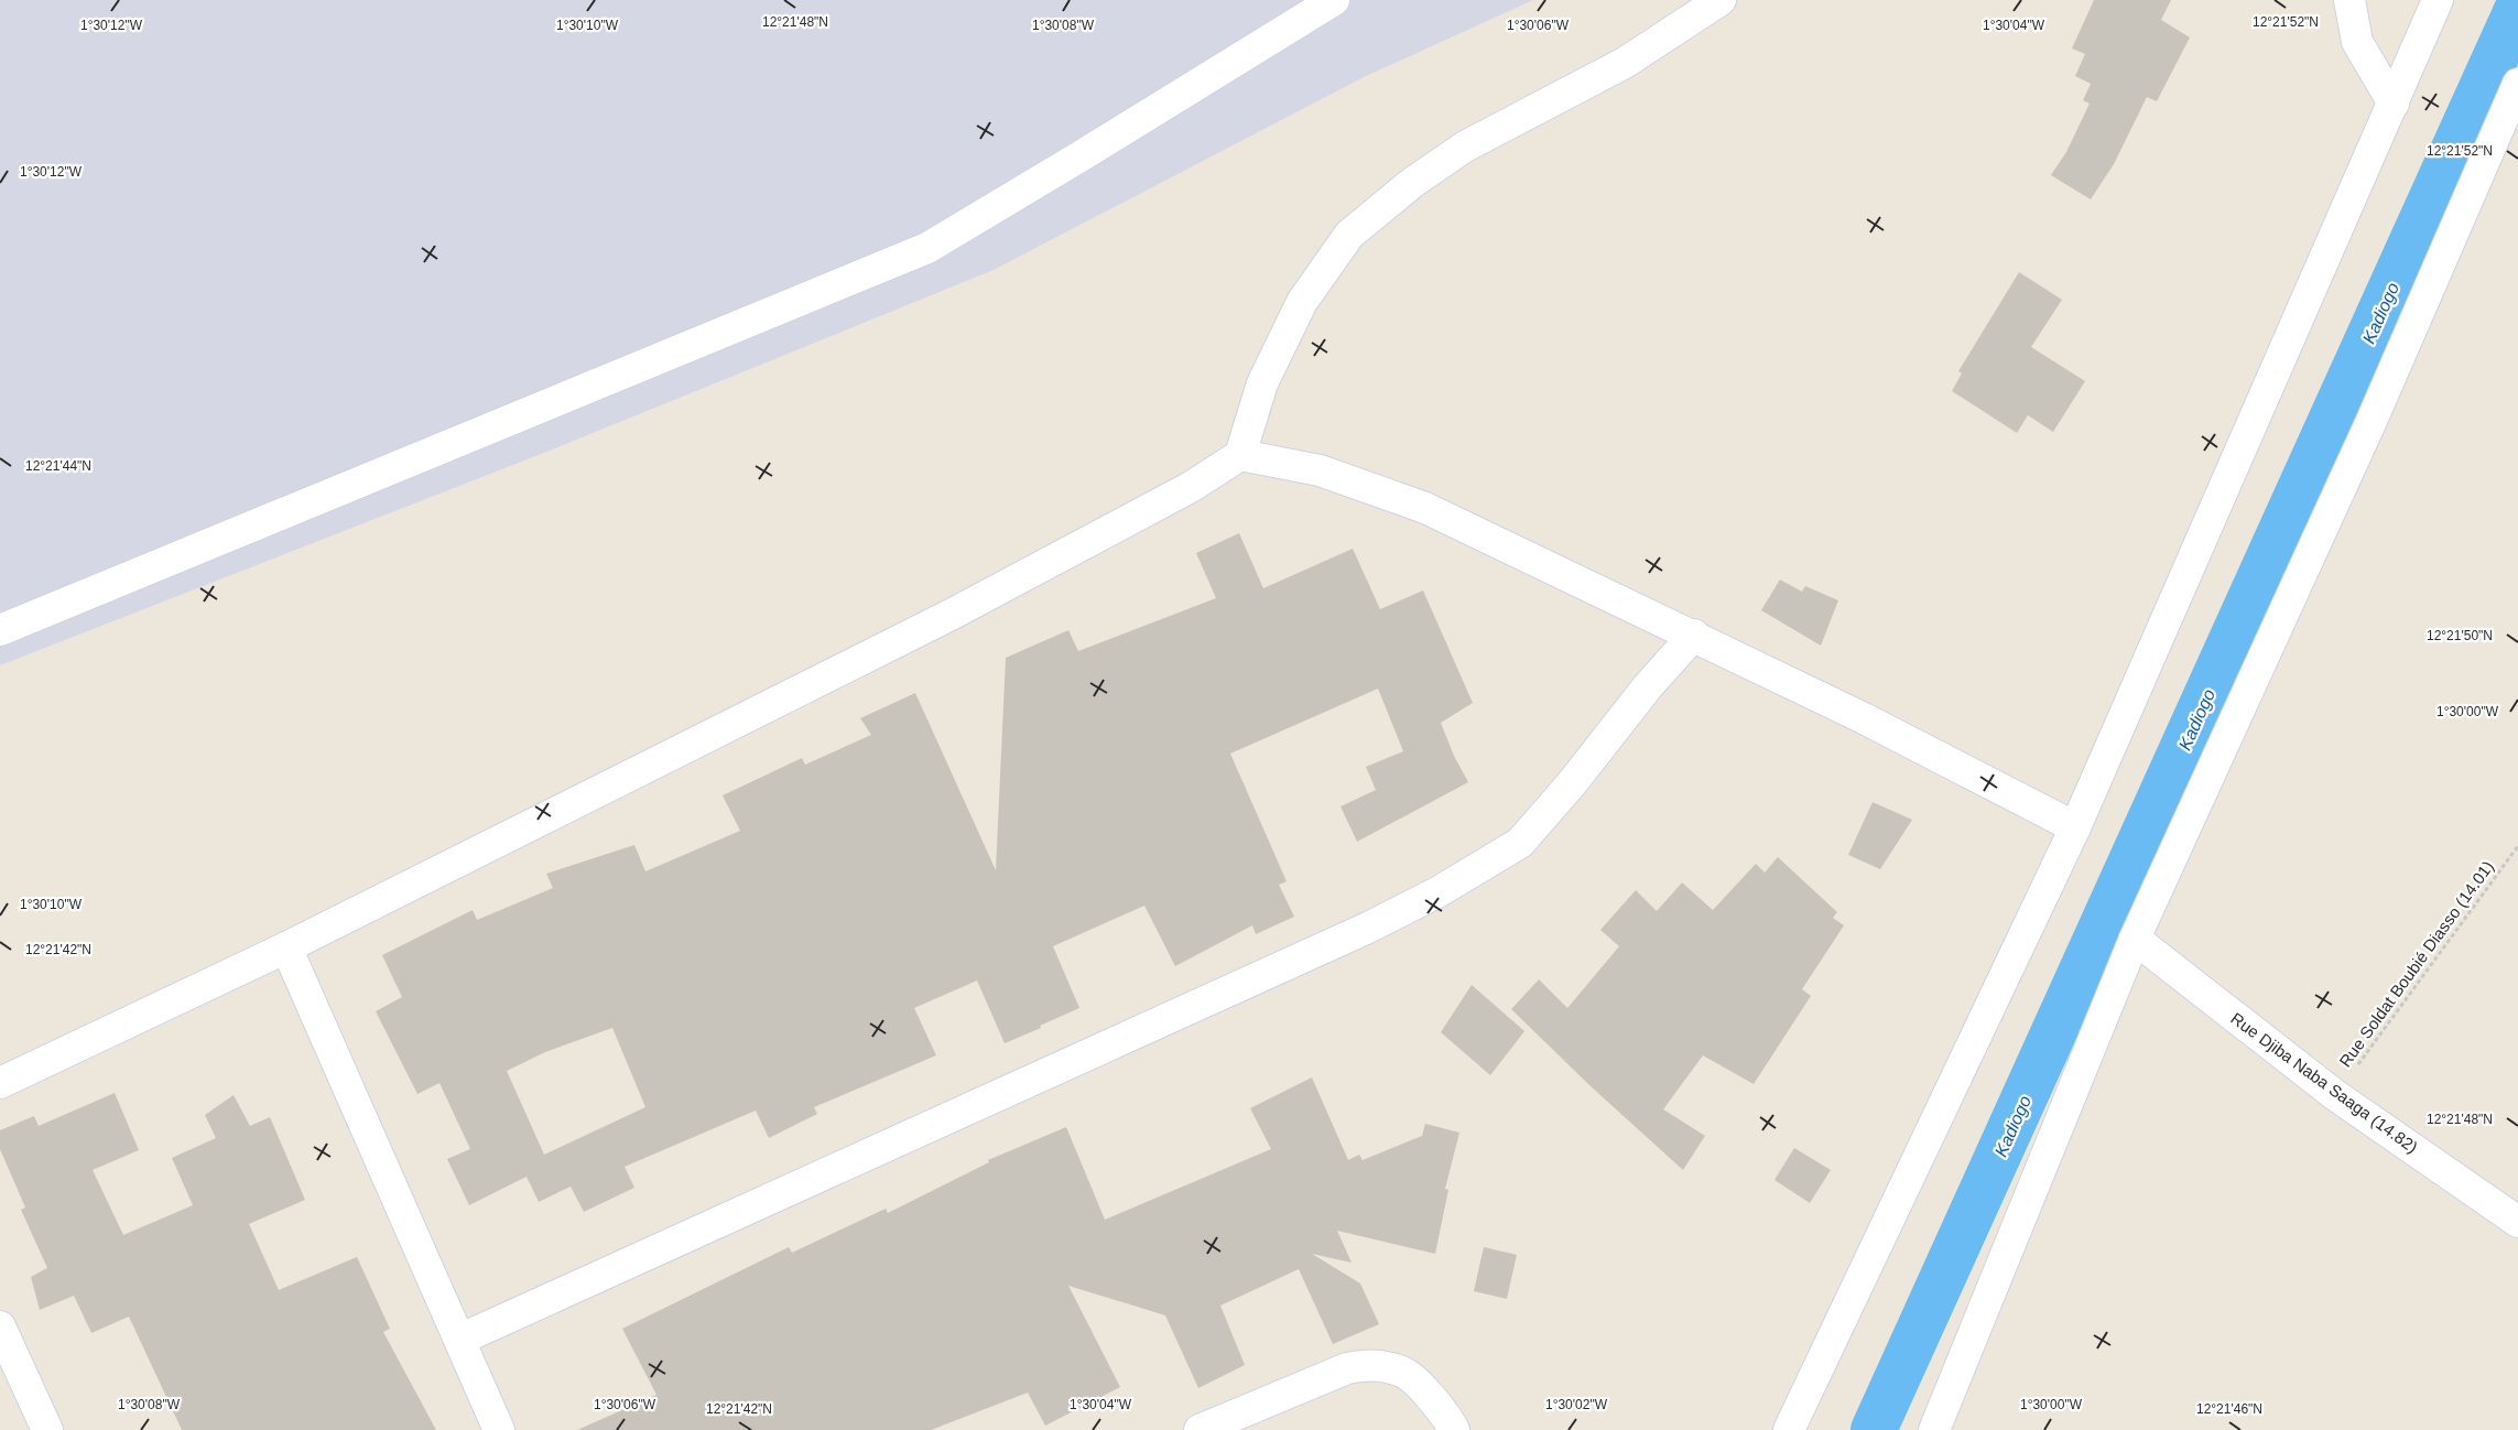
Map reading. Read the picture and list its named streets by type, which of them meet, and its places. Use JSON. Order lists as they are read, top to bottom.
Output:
{
  "streets": {
    "street": ["Rue Djiba Naba Saaga (14.82)"],
    "path": ["Rue Soldat Boubié Diasso (14.01)"]
  },
  "crossings": [
    ["Rue Soldat Boubié Diasso (14.01)", "Rue Djiba Naba Saaga (14.82)"]
  ],
  "water": ["Kadiogo"],
  "coordinates": [
    "12°21'52\"N",
    "12°21'48\"N",
    "1°30'10\"W",
    "1°30'12\"W",
    "1°30'08\"W",
    "1°30'06\"W",
    "1°30'04\"W",
    "12°21'44\"N",
    "12°21'50\"N",
    "1°30'00\"W",
    "12°21'42\"N",
    "1°30'02\"W",
    "12°21'46\"N"
  ]
}
